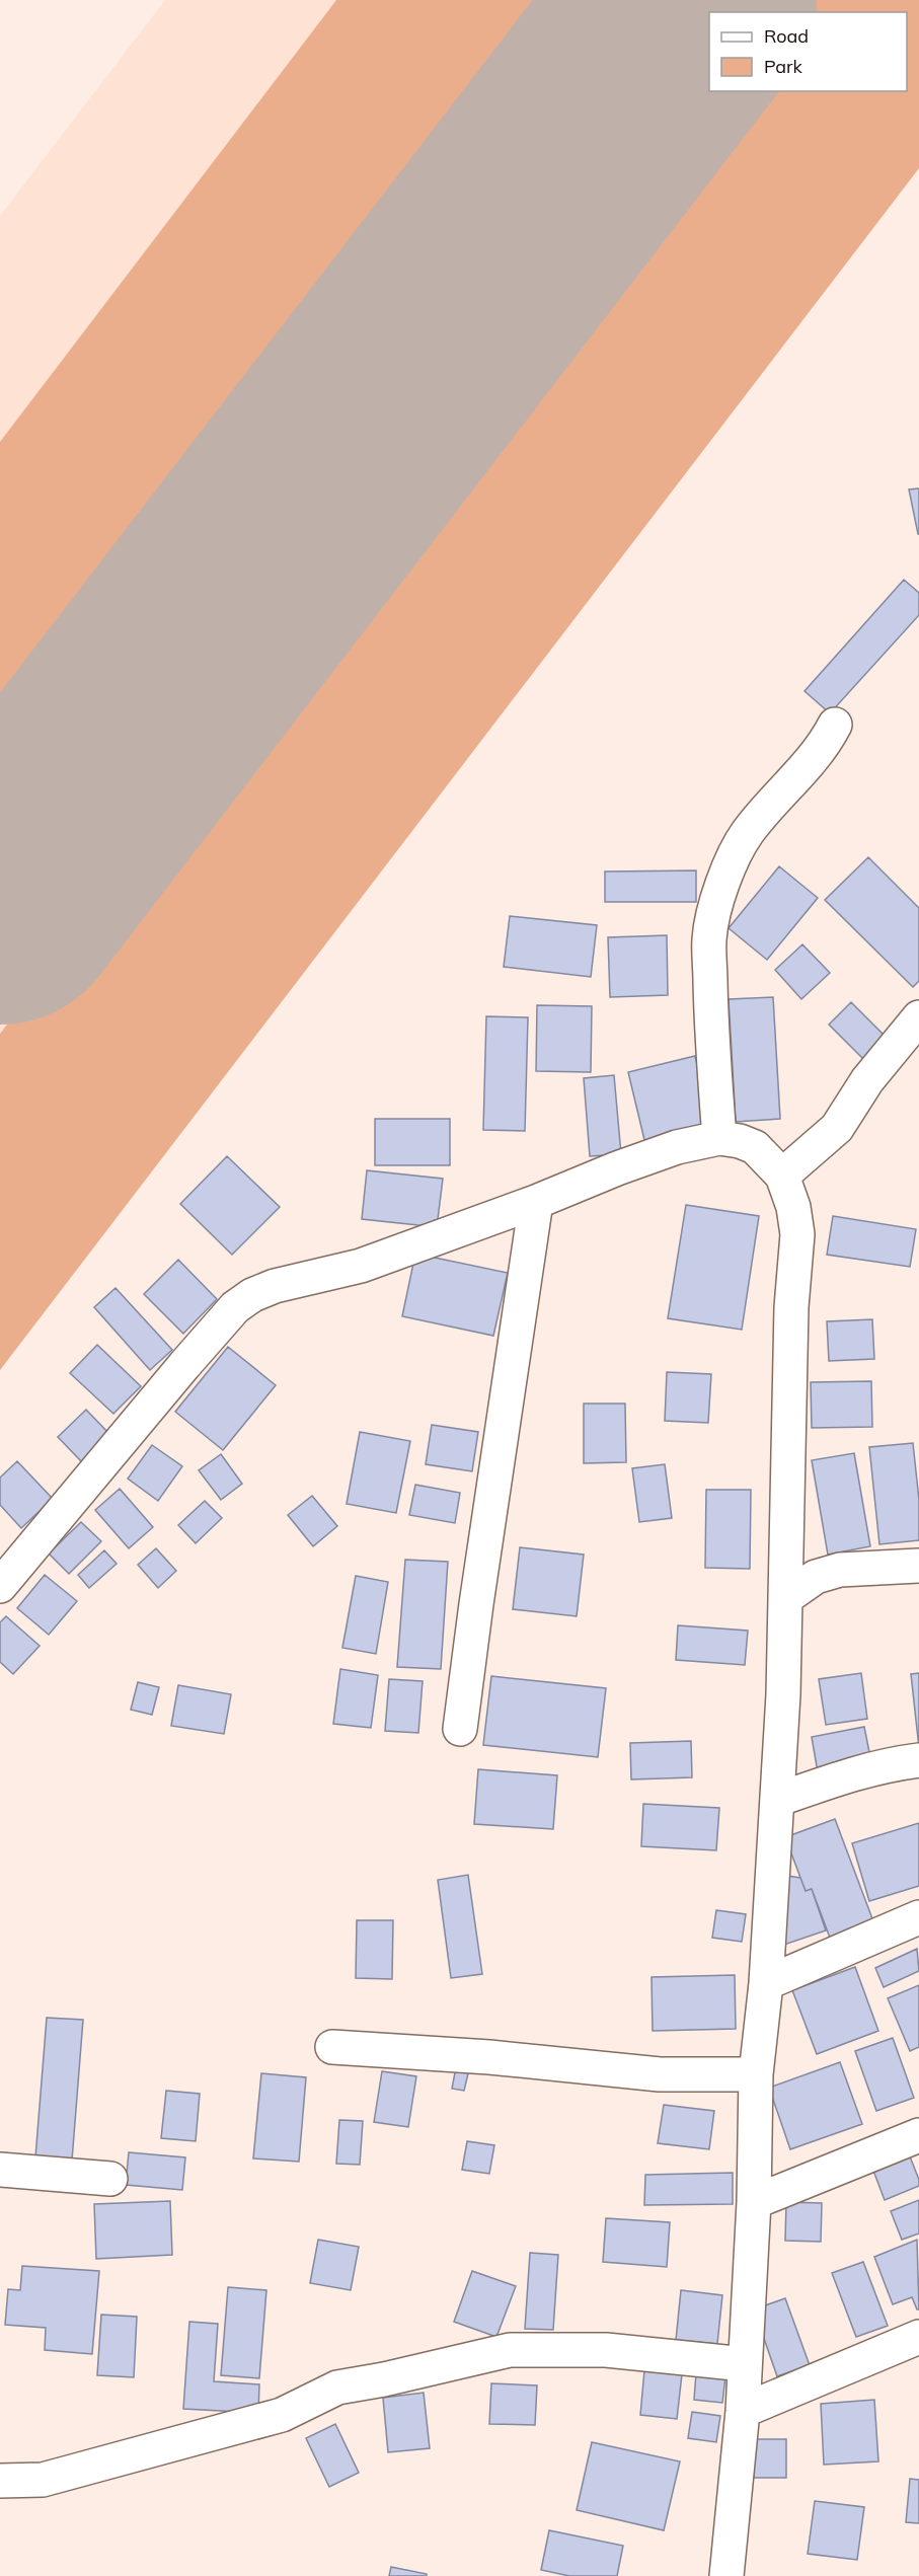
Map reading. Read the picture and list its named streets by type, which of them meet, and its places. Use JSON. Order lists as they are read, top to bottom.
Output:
{
  "legend": ["Road", "Park"]
}
